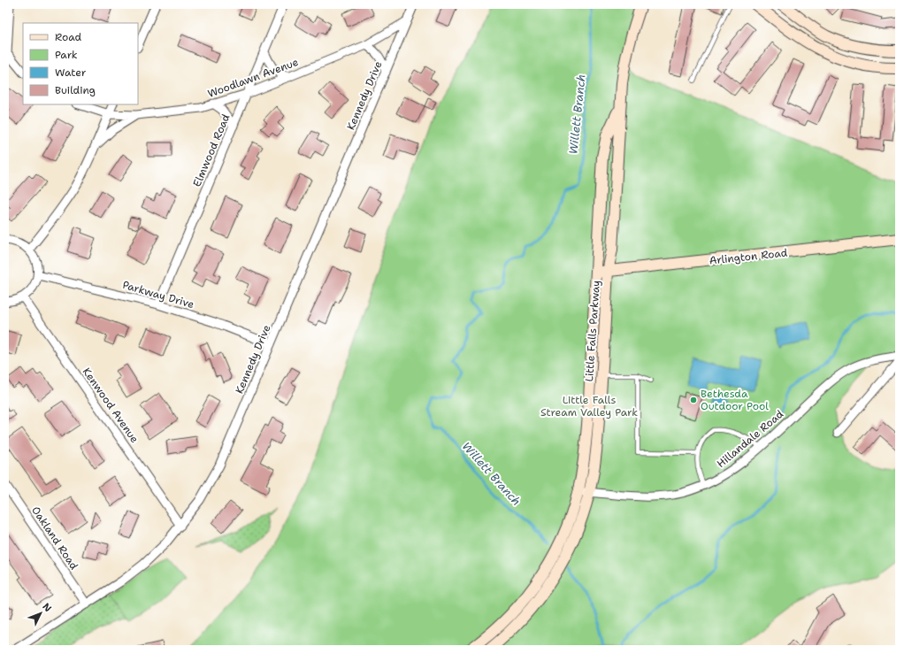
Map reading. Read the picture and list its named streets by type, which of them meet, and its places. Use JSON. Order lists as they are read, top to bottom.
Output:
{
  "streets": {
    "main road": ["Arlington Road", "Little Falls Parkway"],
    "street": [
      "Woodlawn Avenue",
      "Kennedy Drive",
      "Elmwood Road",
      "Parkway Drive",
      "Kenwood Avenue",
      "Hillandale Road",
      "Oakland Road"
    ]
  },
  "crossings": [
    ["Woodlawn Avenue", "Kennedy Drive"],
    ["Woodlawn Avenue", "Elmwood Road"],
    ["Kennedy Drive", "Parkway Drive"],
    ["Kennedy Drive", "Kenwood Avenue"],
    ["Kennedy Drive", "Oakland Road"],
    ["Elmwood Road", "Parkway Drive"],
    ["Arlington Road", "Little Falls Parkway"],
    ["Little Falls Parkway", "Hillandale Road"]
  ],
  "water": ["Willett Branch"],
  "parks": ["Little Falls Stream Valley Park"],
  "places": ["Bethesda Outdoor Pool"],
  "legend": [
    "Road",
    "Park",
    "Water",
    "Building"
  ],
  "north": "top right"
}
